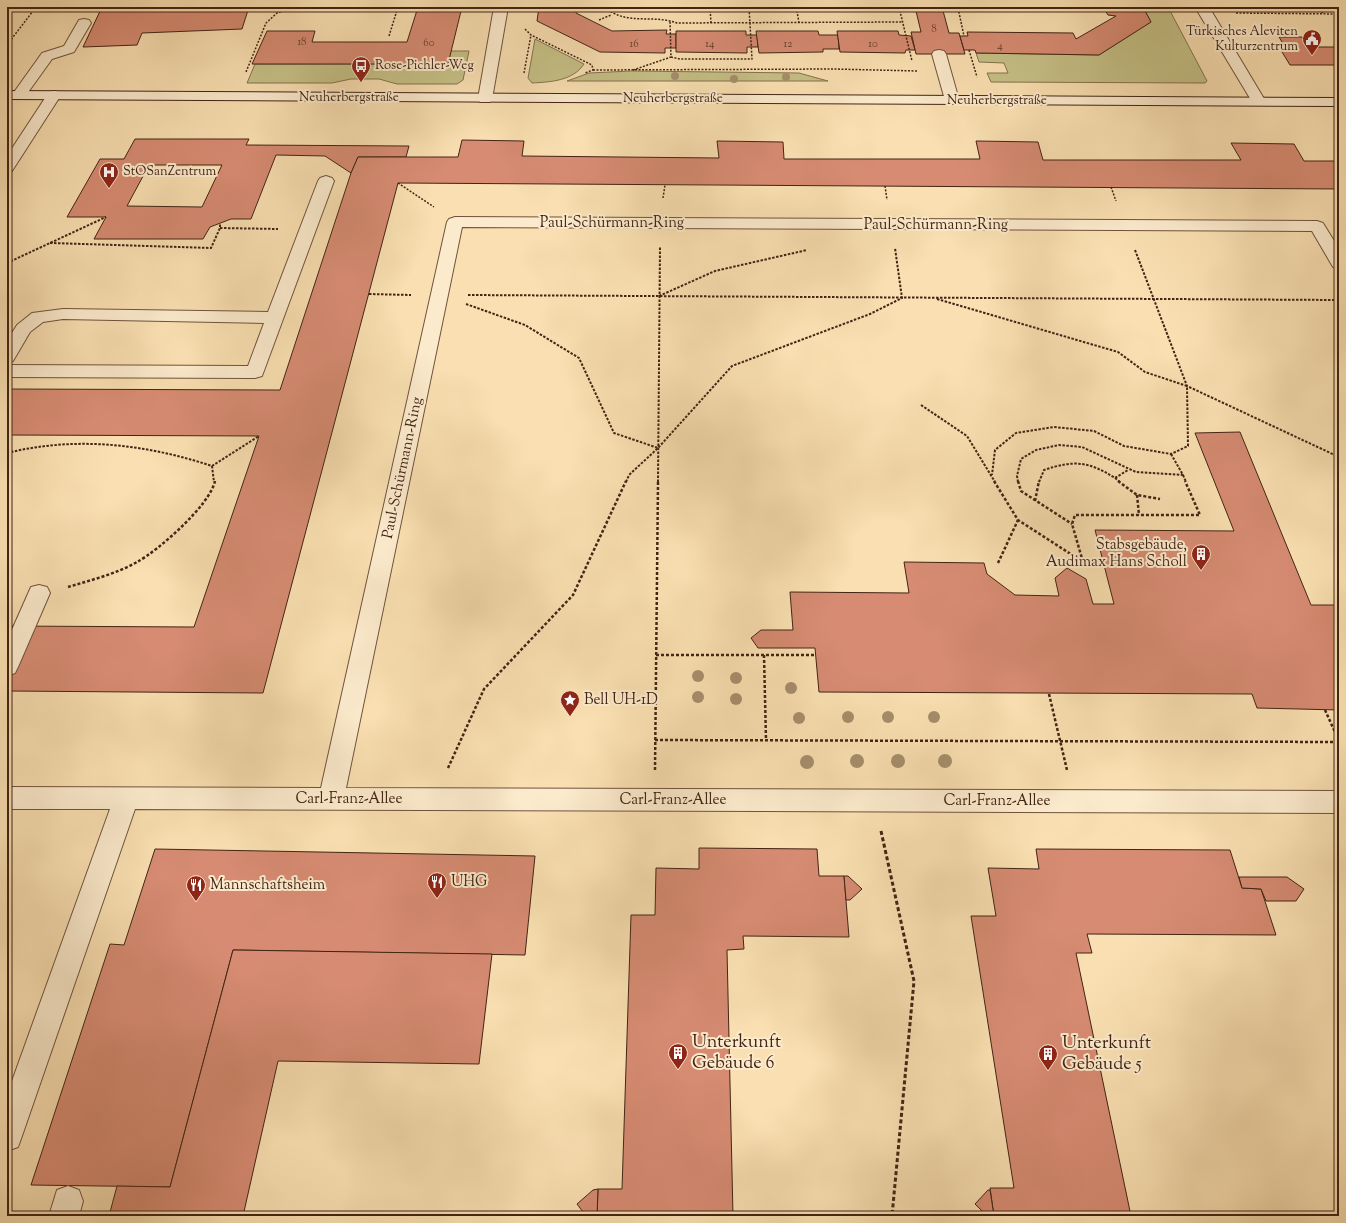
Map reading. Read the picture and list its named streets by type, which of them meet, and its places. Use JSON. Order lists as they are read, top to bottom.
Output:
{
  "streets": {
    "main road": ["Neuherbergstraße", "Paul-Schürmann-Ring", "Carl-Franz-Allee"]
  },
  "crossings": [
    ["Paul-Schürmann-Ring", "Carl-Franz-Allee"]
  ],
  "places": {
    "public building": ["Türkisches Aleviten Kulturzentrum"],
    "bus stop": ["Rose-Pichler-Weg"],
    "hospital": ["StOSanZentrum"],
    "building": ["Stabsgebäude, Audimax Hans Scholl", "Unterkunft Gebäude 6", "Unterkunft Gebäude 5"],
    "place": ["Bell UH-1D"],
    "restaurant": ["UHG", "Mannschaftsheim"]
  },
  "house_numbers": [
    "8",
    "18",
    "60",
    "16",
    "14",
    "12",
    "10",
    "4"
  ]
}
